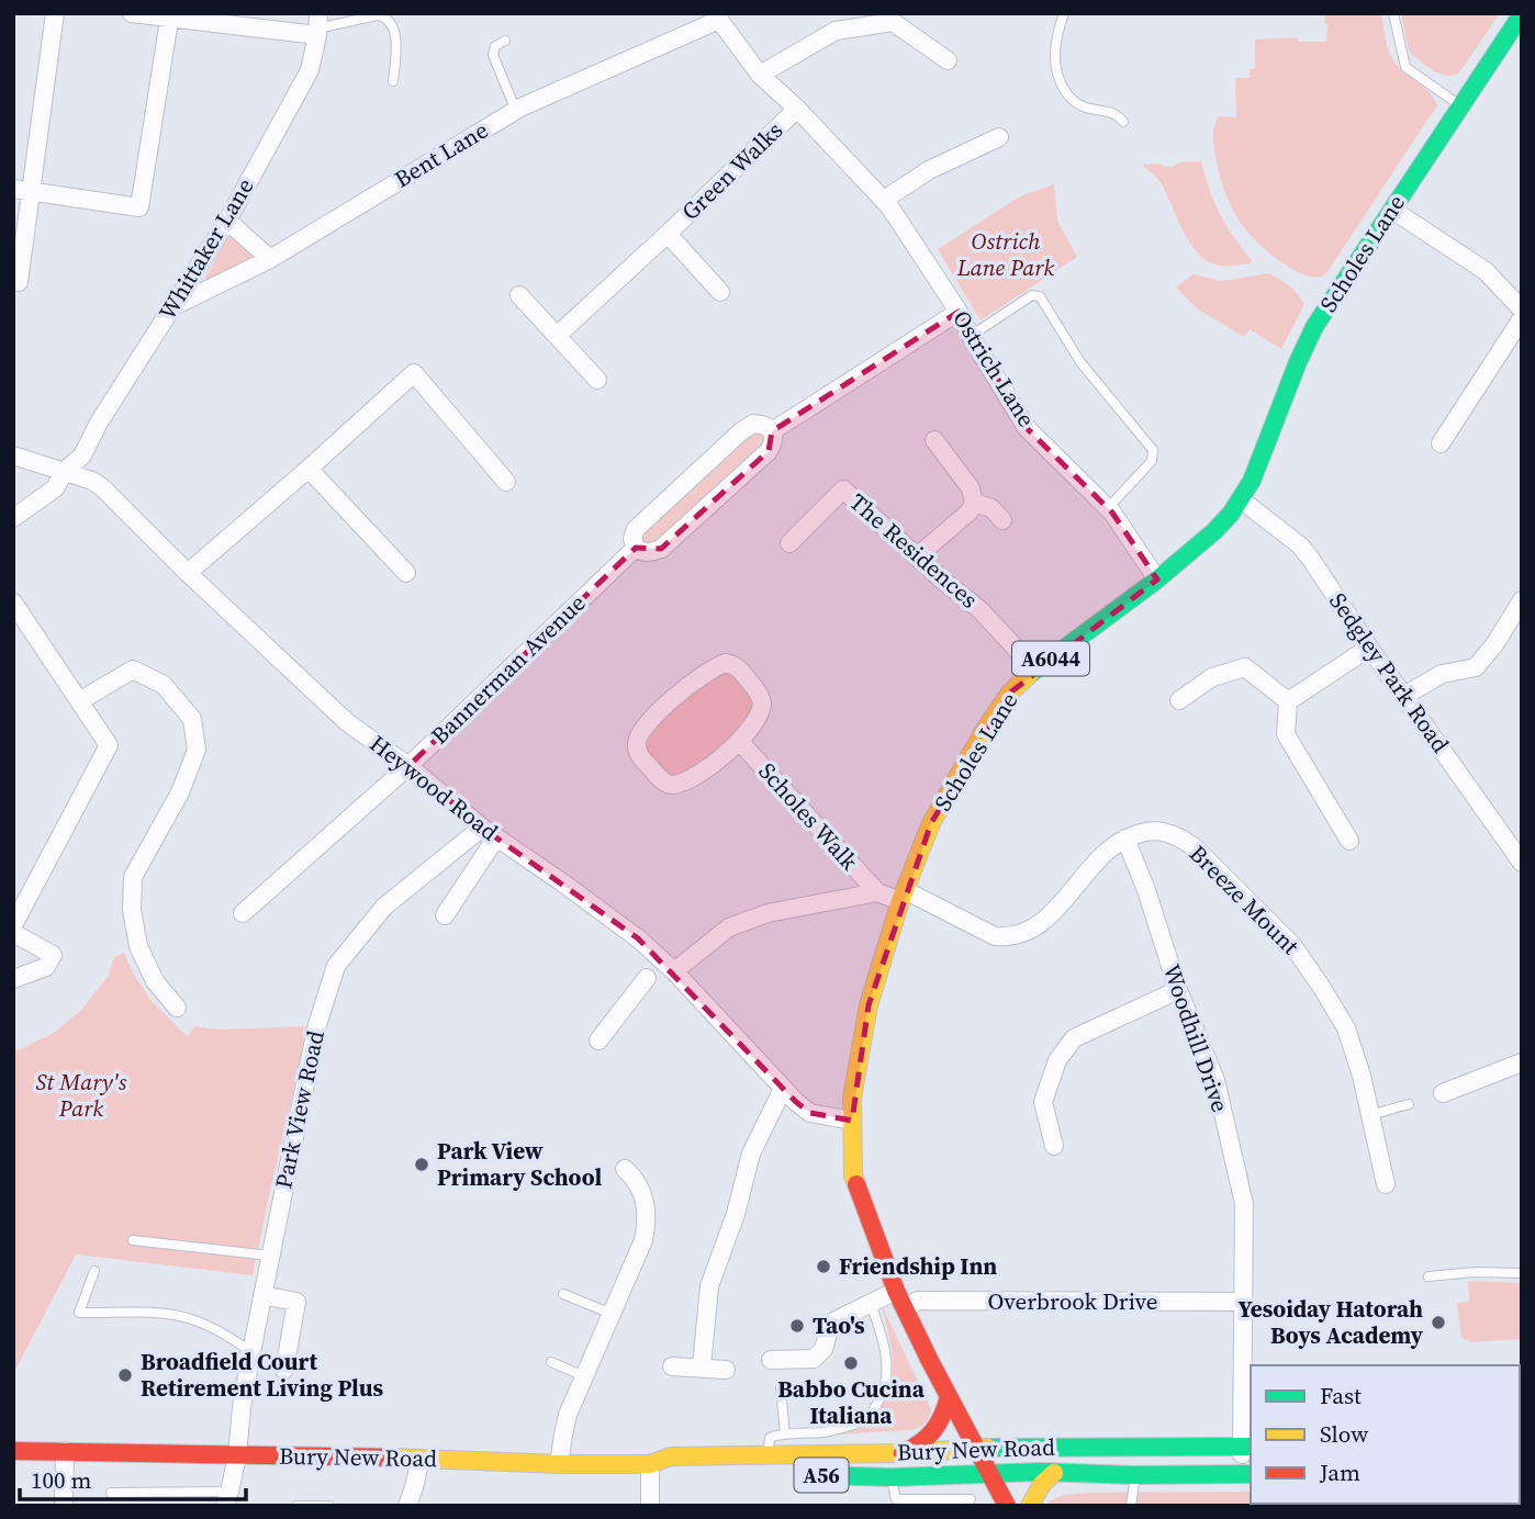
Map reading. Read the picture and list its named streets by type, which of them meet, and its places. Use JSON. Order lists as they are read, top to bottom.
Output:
{
  "streets": {
    "main road": [
      "Scholes Lane",
      "A6044",
      "Bury New Road",
      "A56"
    ],
    "street": [
      "Bent Lane",
      "Green Walks",
      "Whittaker Lane",
      "Ostrich Lane",
      "The Residences",
      "Bannerman Avenue",
      "Sedgley Park Road",
      "Heywood Road",
      "Scholes Walk",
      "Breeze Mount",
      "Woodhill Drive",
      "Park View Road",
      "Overbrook Drive"
    ]
  },
  "crossings": [
    ["Bent Lane", "Whittaker Lane"],
    ["Bent Lane", "Ostrich Lane"],
    ["Green Walks", "Ostrich Lane"],
    ["Whittaker Lane", "Heywood Road"],
    ["Scholes Lane", "Ostrich Lane"],
    ["Scholes Lane", "The Residences"],
    ["Scholes Lane", "A6044"],
    ["Scholes Lane", "Sedgley Park Road"],
    ["Scholes Lane", "Heywood Road"],
    ["Scholes Lane", "Scholes Walk"],
    ["Scholes Lane", "Breeze Mount"],
    ["Scholes Lane", "Overbrook Drive"],
    ["Scholes Lane", "Bury New Road"],
    ["Ostrich Lane", "Bannerman Avenue"],
    ["A6044", "Bury New Road"],
    ["Bannerman Avenue", "Heywood Road"],
    ["Heywood Road", "Park View Road"],
    ["Scholes Walk", "Breeze Mount"],
    ["Breeze Mount", "Woodhill Drive"],
    ["Woodhill Drive", "Overbrook Drive"],
    ["Woodhill Drive", "Bury New Road"],
    ["Park View Road", "Bury New Road"]
  ],
  "parks": ["Ostrich Lane Park", "St Mary's Park"],
  "places": [
    "Park View Primary School",
    "Friendship Inn",
    "Yesoiday Hatorah Boys Academy",
    "Tao's",
    "Babbo Cucina Italiana",
    "Broadfield Court Retirement Living Plus"
  ],
  "legend": ["Fast", "Slow", "Jam"],
  "scale_bar": "100 m"
}
